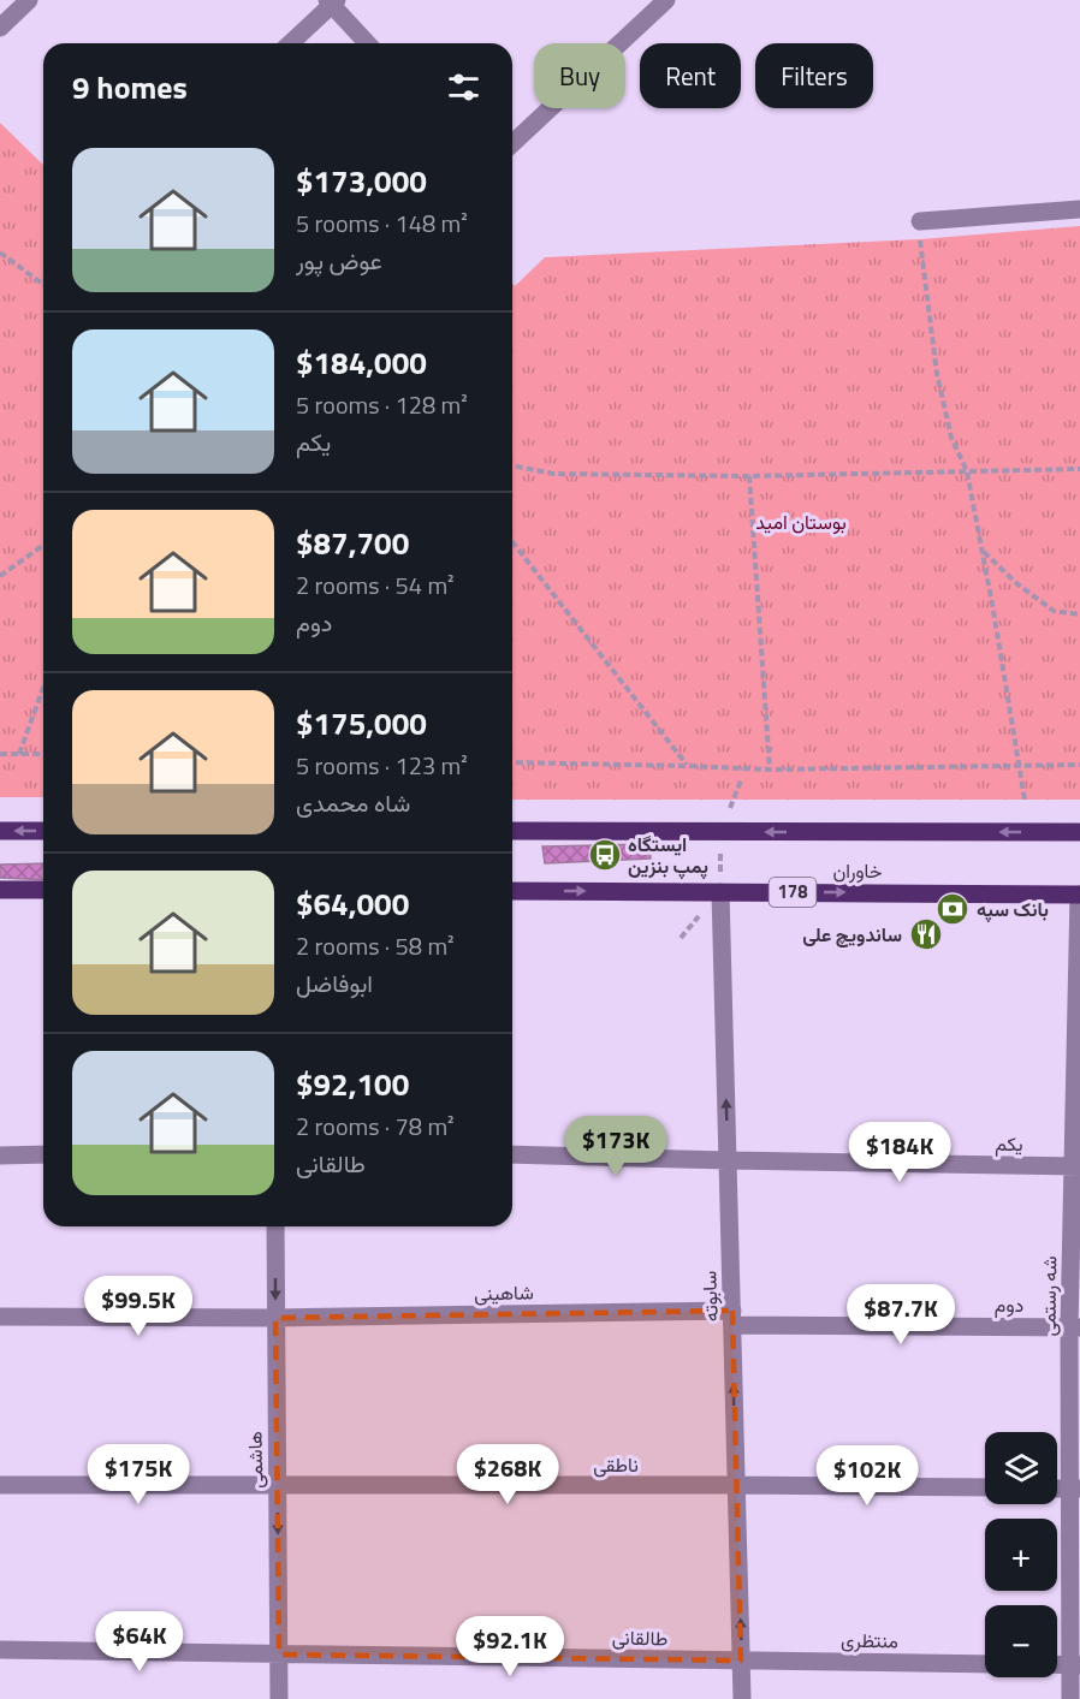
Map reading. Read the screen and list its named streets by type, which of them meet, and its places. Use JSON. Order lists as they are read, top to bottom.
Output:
{
  "streets": {
    "main road": ["خاوران", "178"],
    "street": [
      "یکم",
      "شاهینی",
      "سابوته",
      "شه رستمی",
      "دوم",
      "هاشمی",
      "ناطقی",
      "طالقانی",
      "منتظری"
    ]
  },
  "crossings": [
    ["خاوران", "سابوته"],
    ["خاوران", "شه رستمی"],
    ["یکم", "سابوته"],
    ["یکم", "شه رستمی"],
    ["شاهینی", "سابوته"],
    ["شاهینی", "دوم"],
    ["شاهینی", "هاشمی"],
    ["سابوته", "دوم"],
    ["سابوته", "ناطقی"],
    ["سابوته", "طالقانی"],
    ["سابوته", "منتظری"],
    ["شه رستمی", "دوم"],
    ["هاشمی", "ناطقی"],
    ["هاشمی", "طالقانی"],
    ["طالقانی", "منتظری"]
  ],
  "one_way": ["سابوته", "هاشمی"],
  "parks": ["بوستان امید"],
  "places": {
    "bus stop": ["ایستگاه پمپ بنزین"],
    "bank": ["بانک سپه"],
    "restaurant": ["ساندویچ علی"]
  },
  "page": {
    "chip": ["Buy", "Rent", "Filters"],
    "heading": "9 homes",
    "list": [
      {
        "name": "$173,000",
        "note": "5 rooms · 148 m² · عوض پور"
      },
      {
        "name": "$184,000",
        "note": "5 rooms · 128 m² · یکم"
      },
      {
        "name": "$87,700",
        "note": "2 rooms · 54 m² · دوم"
      },
      {
        "name": "$175,000",
        "note": "5 rooms · 123 m² · شاه محمدی"
      },
      {
        "name": "$64,000",
        "note": "2 rooms · 58 m² · ابوفاضل"
      },
      {
        "name": "$92,100",
        "note": "2 rooms · 78 m² · طالقانی"
      }
    ],
    "price": [
      "$173K",
      "$184K",
      "$99.5K",
      "$87.7K",
      "$175K",
      "$268K",
      "$102K",
      "$64K",
      "$92.1K"
    ],
    "map_buttons": ["+", "−"]
  }
}
